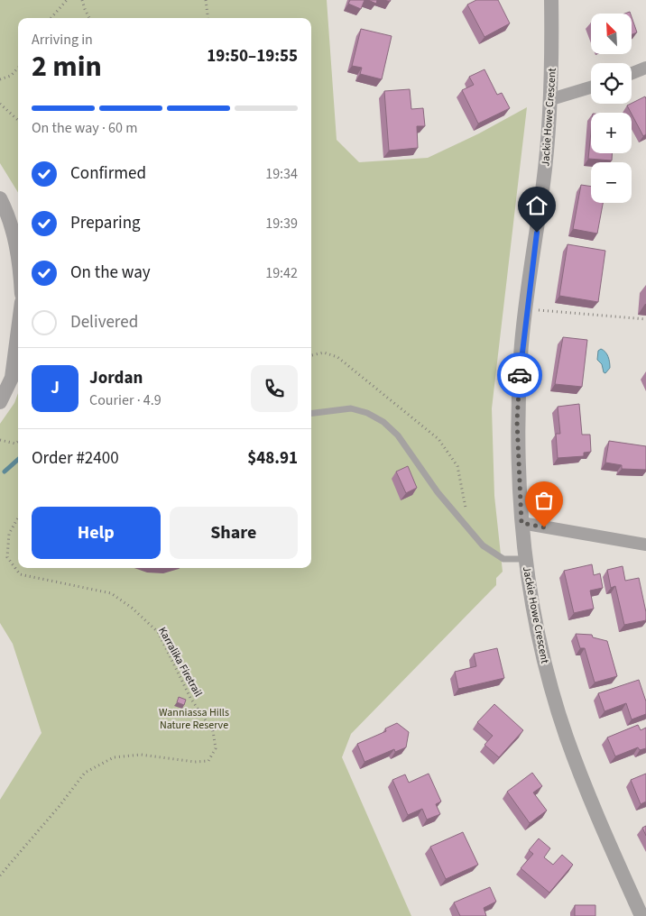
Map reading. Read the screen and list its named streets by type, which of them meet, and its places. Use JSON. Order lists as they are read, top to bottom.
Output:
{
  "streets": {
    "street": ["Jackie Howe Crescent"],
    "path": ["Karralika Firetrail"]
  },
  "parks": ["Wanniassa Hills Nature Reserve"],
  "north": "top left",
  "page": {
    "map_buttons": ["+", "−"],
    "heading": ["2 min", "Arriving in", "19:50–19:55"],
    "panel": [
      "Jordan",
      "Courier · 4.9",
      "Order #2400",
      "$48.91"
    ],
    "bar": "On the way · 60 m",
    "list": [
      ["Confirmed", "19:34"],
      ["Preparing", "19:39"],
      ["On the way", "19:42"],
      "Delivered"
    ],
    "round": "J",
    "buttons": ["Help", "Share"]
  }
}
